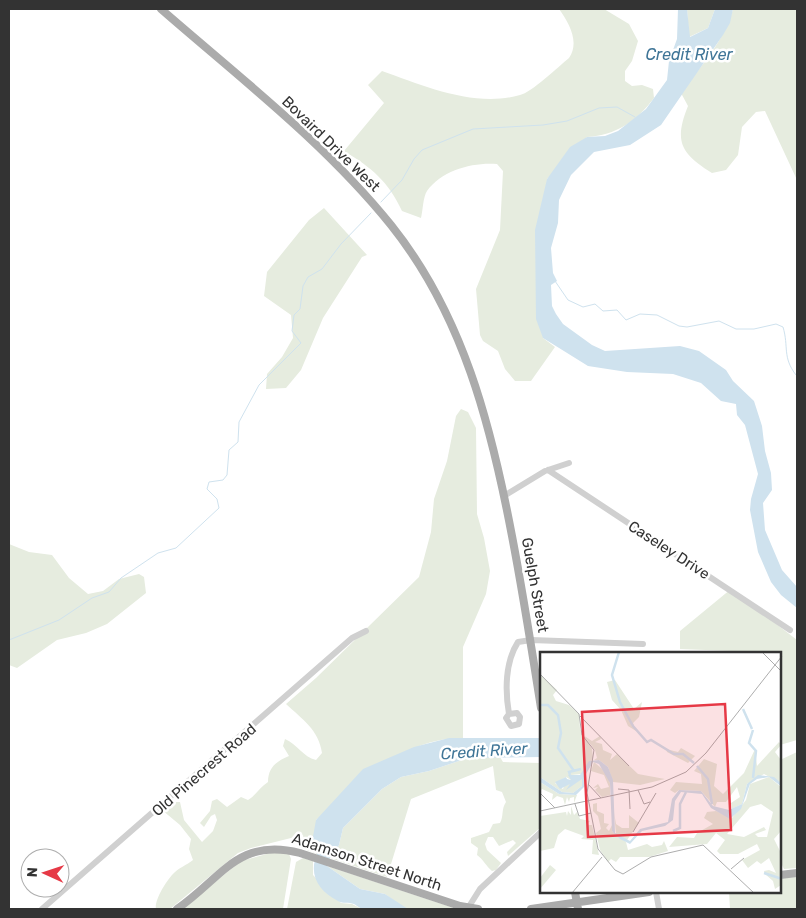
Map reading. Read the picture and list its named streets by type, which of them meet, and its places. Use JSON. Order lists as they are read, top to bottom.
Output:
{
  "streets": {
    "main road": ["Bovaird Drive West", "Guelph Street", "Adamson Street North"],
    "street": ["Caseley Drive", "Old Pinecrest Road"]
  },
  "crossings": [
    ["Bovaird Drive West", "Guelph Street"]
  ],
  "water": ["Credit River"],
  "north": "left"
}
